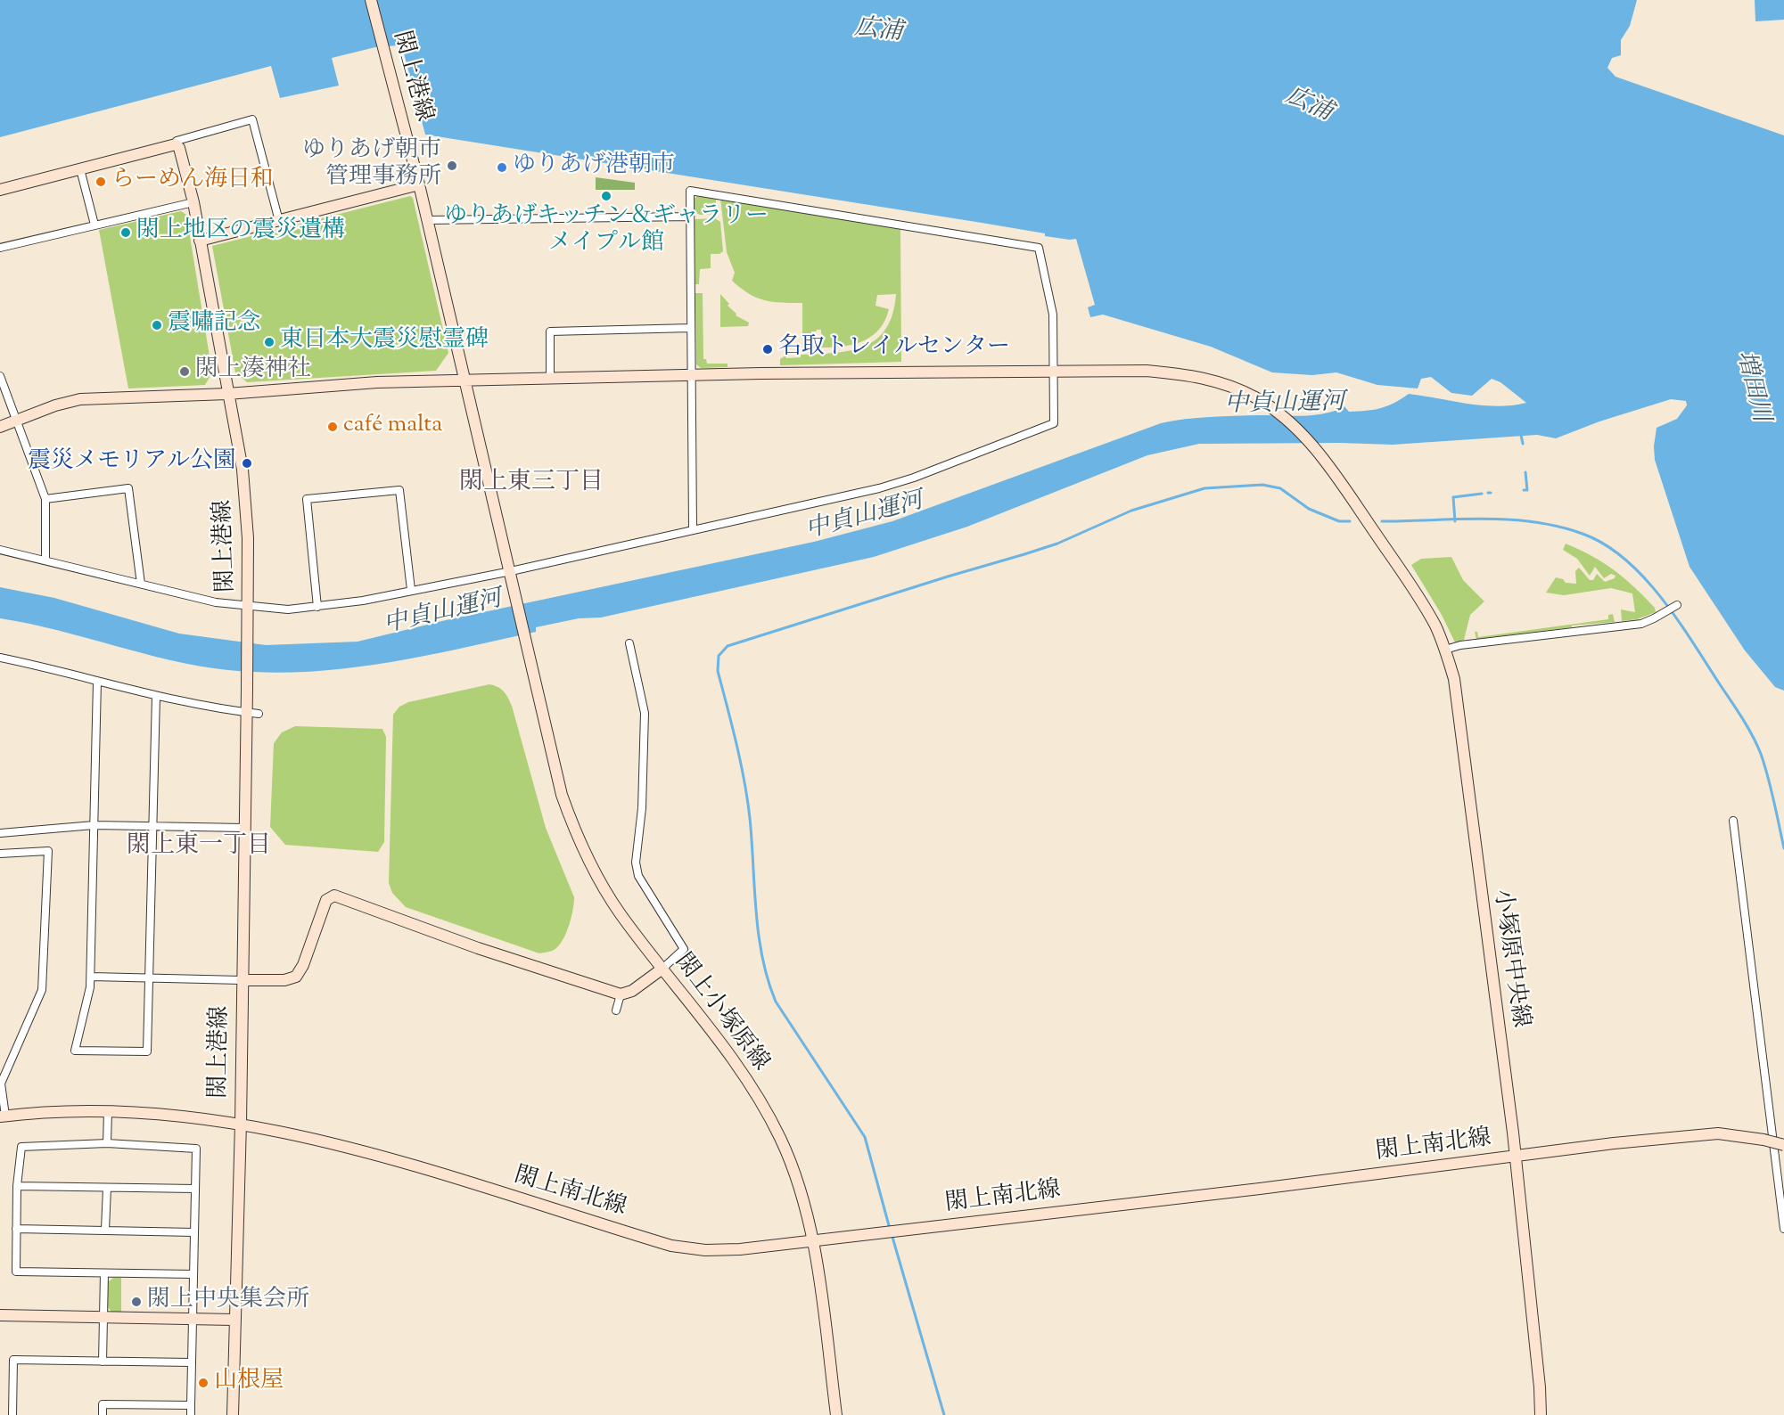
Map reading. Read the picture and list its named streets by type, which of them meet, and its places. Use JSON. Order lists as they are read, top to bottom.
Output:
{
  "streets": {
    "street": [
      "閖上港線",
      "小塚原中央線",
      "閖上小塚原線",
      "閖上南北線"
    ]
  },
  "crossings": [
    ["閖上港線", "閖上南北線"],
    ["小塚原中央線", "閖上南北線"],
    ["閖上小塚原線", "閖上南北線"]
  ],
  "districts": ["閖上東三丁目", "閖上東一丁目"],
  "water": ["広浦", "増田川", "中貞山運河"],
  "places": [
    "ゆりあげ朝市 管理事務所",
    "ゆりあげ港朝市",
    "らーめん海日和",
    "ゆりあげキッチン＆ギャラリー メイプル館",
    "閖上地区の震災遺構",
    "震嘯記念",
    "東日本大震災慰霊碑",
    "名取トレイルセンター",
    "閖上湊神社",
    "café malta",
    "震災メモリアル公園",
    "閖上中央集会所",
    "山根屋"
  ]
}
